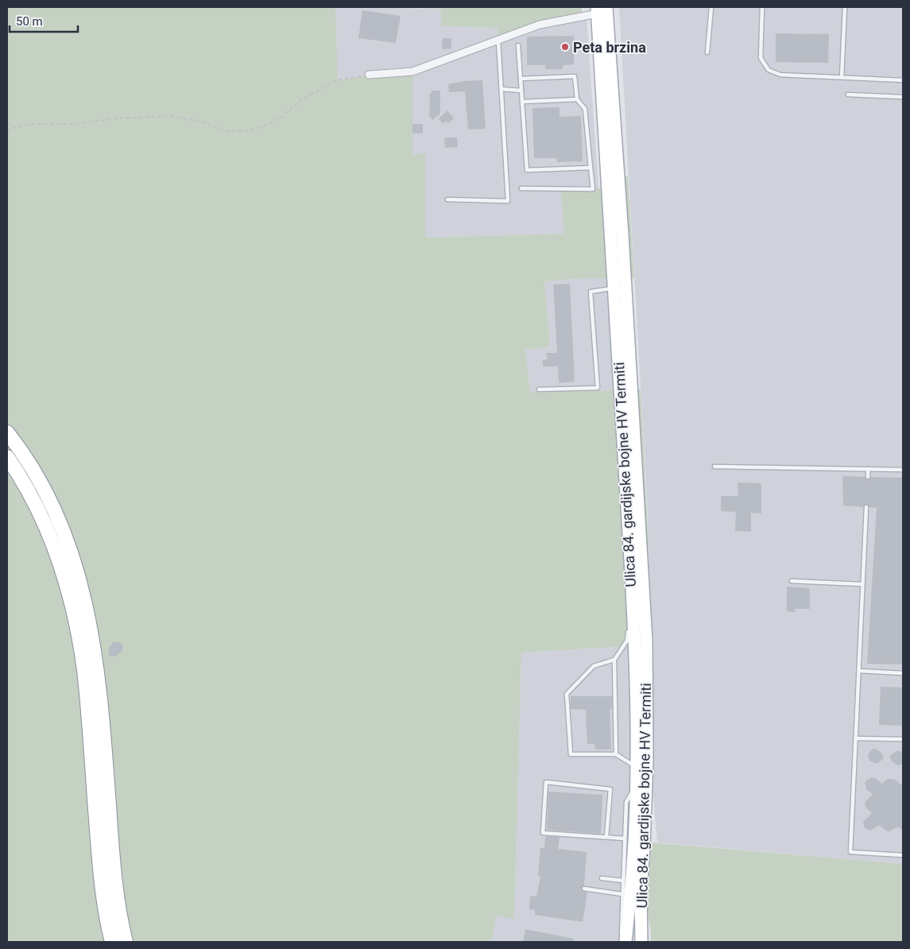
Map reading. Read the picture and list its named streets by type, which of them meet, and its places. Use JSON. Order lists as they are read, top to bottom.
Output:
{
  "streets": {
    "main road": ["Ulica 84. gardijske bojne HV Termiti"]
  },
  "places": ["Peta brzina"],
  "scale_bar": "50 m"
}
